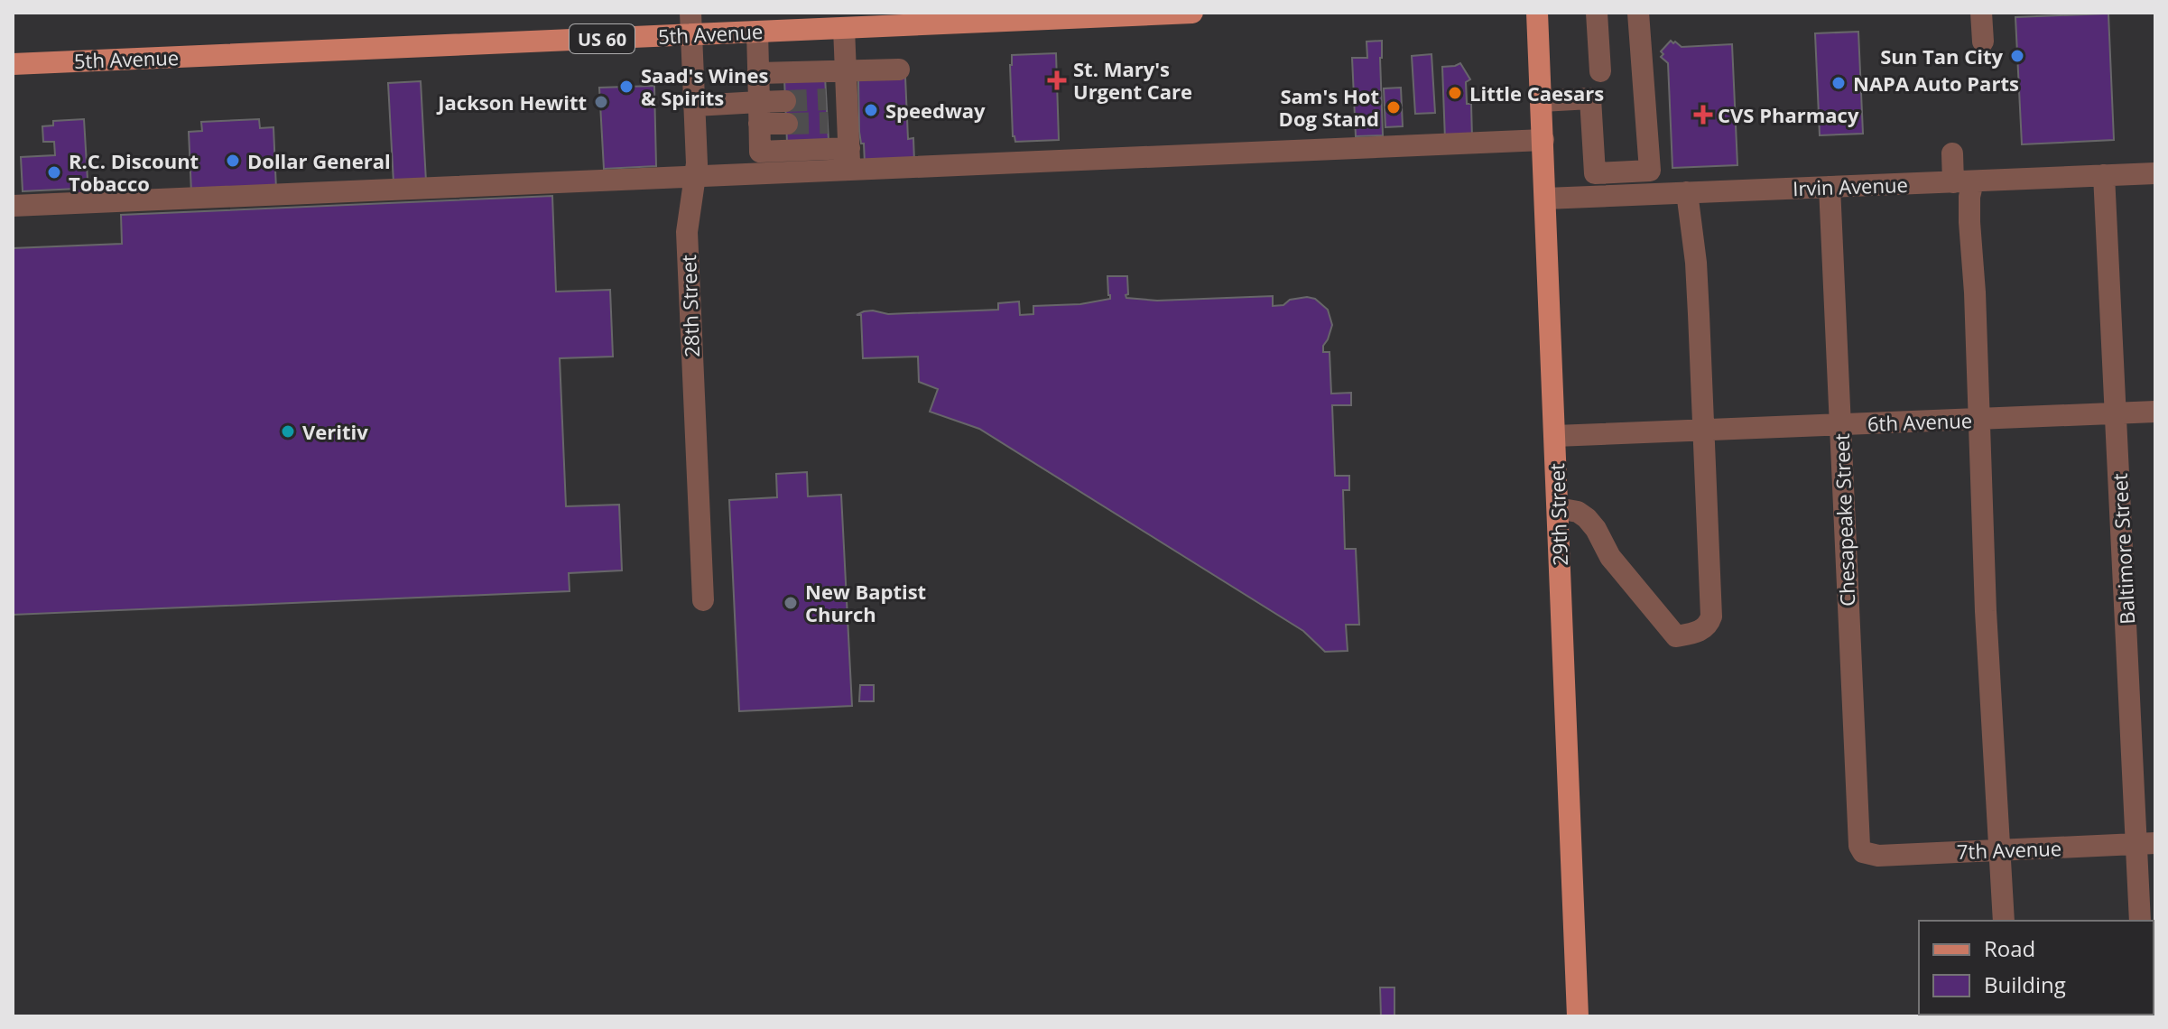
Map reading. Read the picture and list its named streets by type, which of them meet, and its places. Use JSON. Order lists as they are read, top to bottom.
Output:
{
  "streets": {
    "main road": ["5th Avenue", "US 60", "29th Street"],
    "street": [
      "Irvin Avenue",
      "28th Street",
      "6th Avenue",
      "Chesapeake Street",
      "Baltimore Street",
      "7th Avenue"
    ]
  },
  "crossings": [
    ["5th Avenue", "28th Street"],
    ["Irvin Avenue", "29th Street"],
    ["Irvin Avenue", "Chesapeake Street"],
    ["Irvin Avenue", "Baltimore Street"],
    ["6th Avenue", "29th Street"],
    ["6th Avenue", "Chesapeake Street"],
    ["6th Avenue", "Baltimore Street"],
    ["Chesapeake Street", "7th Avenue"],
    ["Baltimore Street", "7th Avenue"]
  ],
  "places": {
    "other": [
      "Sun Tan City",
      "NAPA Auto Parts",
      "Saad's Wines & Spirits",
      "Little Caesars",
      "Jackson Hewitt",
      "Sam's Hot Dog Stand",
      "Speedway",
      "Dollar General",
      "R.C. Discount Tobacco",
      "Veritiv",
      "New Baptist Church"
    ],
    "health": ["St. Mary's Urgent Care", "CVS Pharmacy"]
  },
  "legend": ["Road", "Building"]
}
